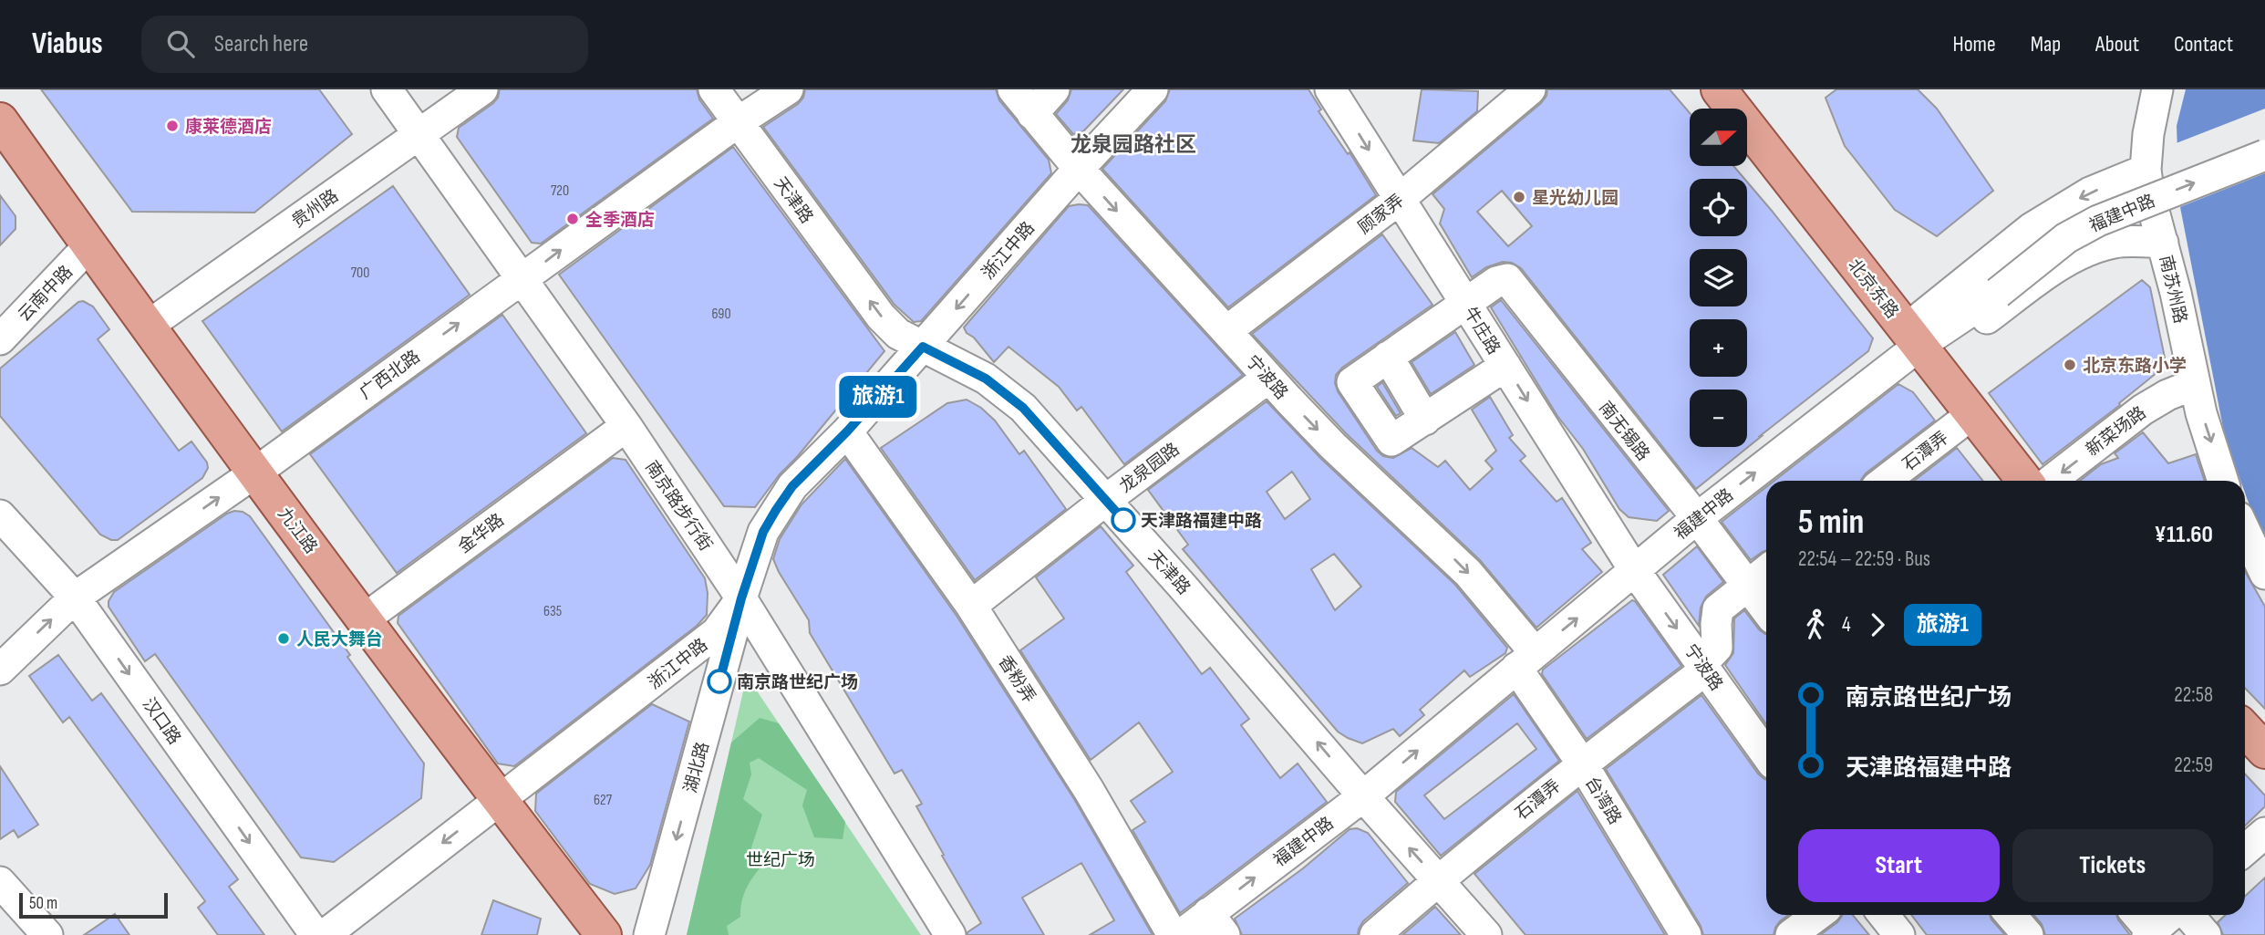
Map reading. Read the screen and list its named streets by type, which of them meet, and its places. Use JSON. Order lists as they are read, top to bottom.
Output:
{
  "streets": {
    "main road": ["北京东路", "九江路"],
    "street": [
      "天津路",
      "贵州路",
      "福建中路",
      "顾家弄",
      "浙江中路",
      "南苏州路",
      "云南中路",
      "牛庄路",
      "广西北路",
      "宁波路",
      "南无锡路",
      "新菜场路",
      "石潭弄",
      "龙泉园路",
      "南京路步行街",
      "金华路",
      "香粉弄",
      "汉口路",
      "湖北路",
      "台湾路"
    ]
  },
  "crossings": [
    ["天津路", "福建中路"],
    ["天津路", "浙江中路"],
    ["天津路", "广西北路"],
    ["天津路", "石潭弄"],
    ["天津路", "龙泉园路"],
    ["贵州路", "南京路步行街"],
    ["贵州路", "九江路"],
    ["福建中路", "北京东路"],
    ["福建中路", "南苏州路"],
    ["福建中路", "牛庄路"],
    ["福建中路", "宁波路"],
    ["福建中路", "南无锡路"],
    ["福建中路", "台湾路"],
    ["顾家弄", "牛庄路"],
    ["顾家弄", "宁波路"],
    ["浙江中路", "宁波路"],
    ["浙江中路", "南京路步行街"],
    ["浙江中路", "九江路"],
    ["浙江中路", "香粉弄"],
    ["浙江中路", "湖北路"],
    ["北京东路", "石潭弄"],
    ["南苏州路", "新菜场路"],
    ["云南中路", "九江路"],
    ["牛庄路", "宁波路"],
    ["牛庄路", "南无锡路"],
    ["广西北路", "南京路步行街"],
    ["广西北路", "九江路"],
    ["广西北路", "汉口路"],
    ["宁波路", "石潭弄"],
    ["宁波路", "龙泉园路"],
    ["宁波路", "台湾路"],
    ["南无锡路", "石潭弄"],
    ["石潭弄", "台湾路"],
    ["龙泉园路", "香粉弄"],
    ["南京路步行街", "金华路"],
    ["南京路步行街", "湖北路"],
    ["九江路", "金华路"]
  ],
  "one_way": [
    "天津路",
    "浙江中路",
    "牛庄路",
    "广西北路",
    "宁波路",
    "新菜场路",
    "汉口路",
    "湖北路"
  ],
  "districts": ["龙泉园路社区"],
  "parks": ["世纪广场"],
  "places": [
    "康莱德酒店",
    "星光幼儿园",
    "全季酒店",
    "北京东路小学",
    "天津路福建中路",
    "人民大舞台",
    "南京路世纪广场"
  ],
  "lines": ["bus line 旅游1"],
  "house_numbers": [
    "720",
    "700",
    "690",
    "635",
    "627"
  ],
  "scale_bar": "50 m",
  "north": "right",
  "page": {
    "header": "Viabus",
    "search": "Search here",
    "nav": [
      "Home",
      "Map",
      "About",
      "Contact"
    ],
    "on_map": "旅游1",
    "map_buttons": ["+", "−"],
    "heading": ["5 min", "22:54 – 22:59 · Bus", "¥11.60"],
    "legs": ["4", "旅游1"],
    "list": [
      {
        "name": "南京路世纪广场",
        "value": "22:58"
      },
      {
        "name": "天津路福建中路",
        "value": "22:59"
      }
    ],
    "buttons": ["Start", "Tickets"],
    "scale": "50 m"
  }
}
